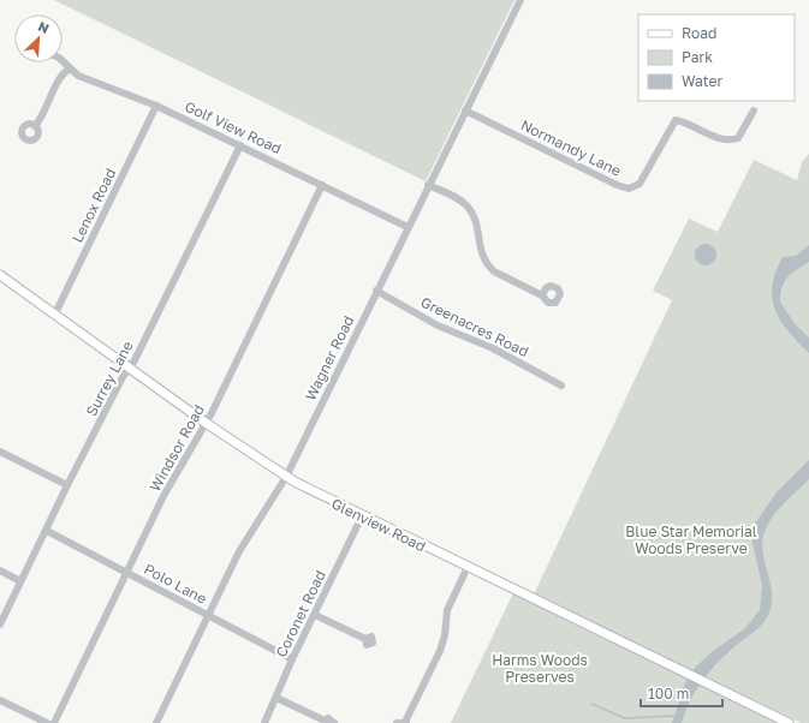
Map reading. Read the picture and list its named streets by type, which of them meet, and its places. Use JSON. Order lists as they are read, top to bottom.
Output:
{
  "streets": {
    "main road": ["Glenview Road"],
    "street": [
      "Golf View Road",
      "Normandy Lane",
      "Lenox Road",
      "Greenacres Road",
      "Wagner Road",
      "Surrey Lane",
      "Windsor Road",
      "Polo Lane",
      "Coronet Road"
    ]
  },
  "crossings": [
    ["Golf View Road", "Lenox Road"],
    ["Golf View Road", "Wagner Road"],
    ["Golf View Road", "Surrey Lane"],
    ["Golf View Road", "Windsor Road"],
    ["Normandy Lane", "Wagner Road"],
    ["Lenox Road", "Glenview Road"],
    ["Greenacres Road", "Wagner Road"],
    ["Wagner Road", "Glenview Road"],
    ["Wagner Road", "Polo Lane"],
    ["Surrey Lane", "Glenview Road"],
    ["Surrey Lane", "Polo Lane"],
    ["Windsor Road", "Glenview Road"],
    ["Windsor Road", "Polo Lane"],
    ["Glenview Road", "Coronet Road"],
    ["Polo Lane", "Coronet Road"]
  ],
  "parks": ["Blue Star Memorial Woods Preserve", "Harms Woods Preserves"],
  "legend": ["Road", "Park", "Water"],
  "scale_bar": "100 m",
  "north": "top right"
}
